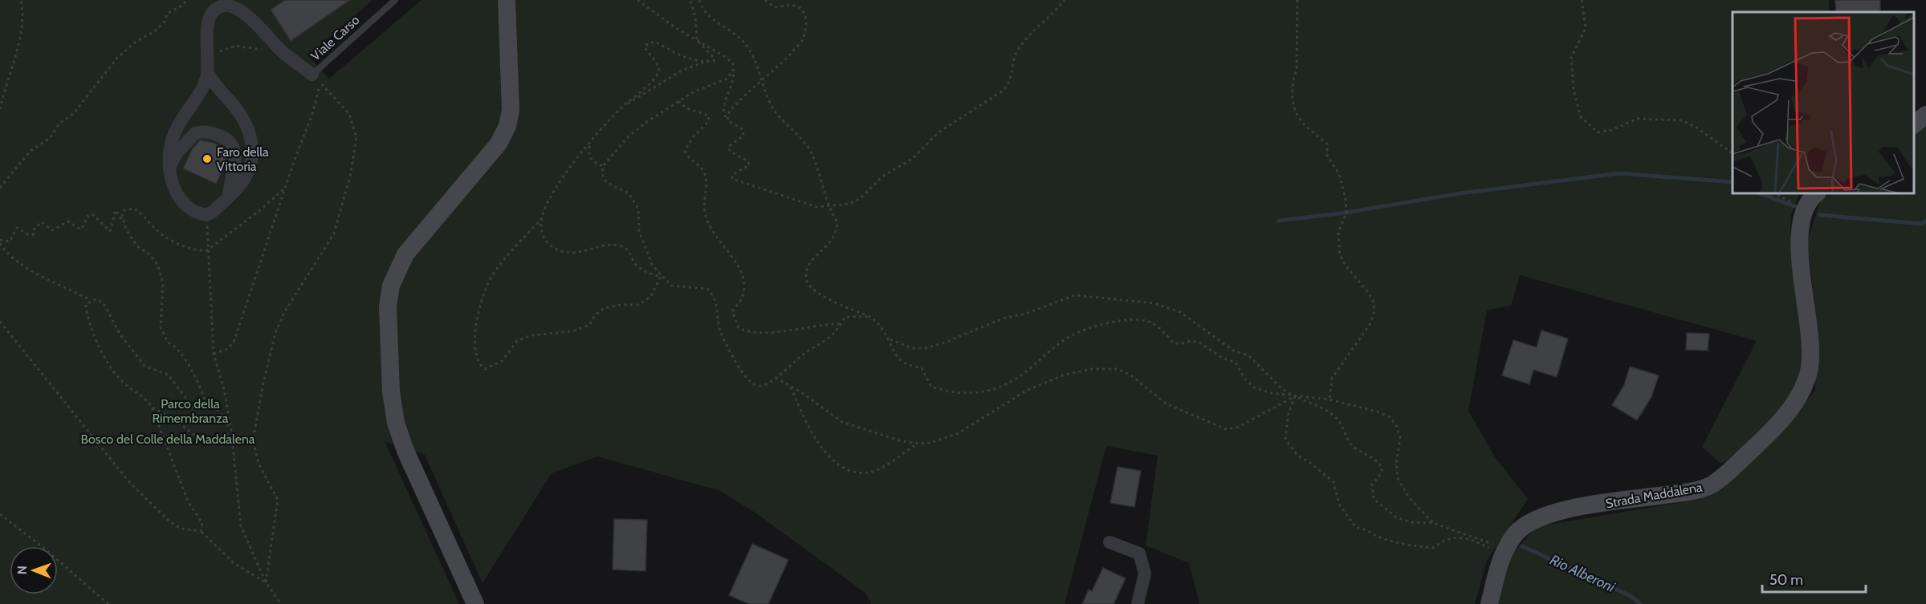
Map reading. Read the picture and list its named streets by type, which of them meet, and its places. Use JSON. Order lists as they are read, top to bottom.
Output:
{
  "streets": {
    "street": ["Strada Maddalena"],
    "lane": ["Viale Carso"]
  },
  "water": ["Rio Alberoni"],
  "parks": ["Parco della Rimembranza", "Bosco del Colle della Maddalena"],
  "places": ["Faro della Vittoria"],
  "scale_bar": "50 m",
  "north": "left"
}
